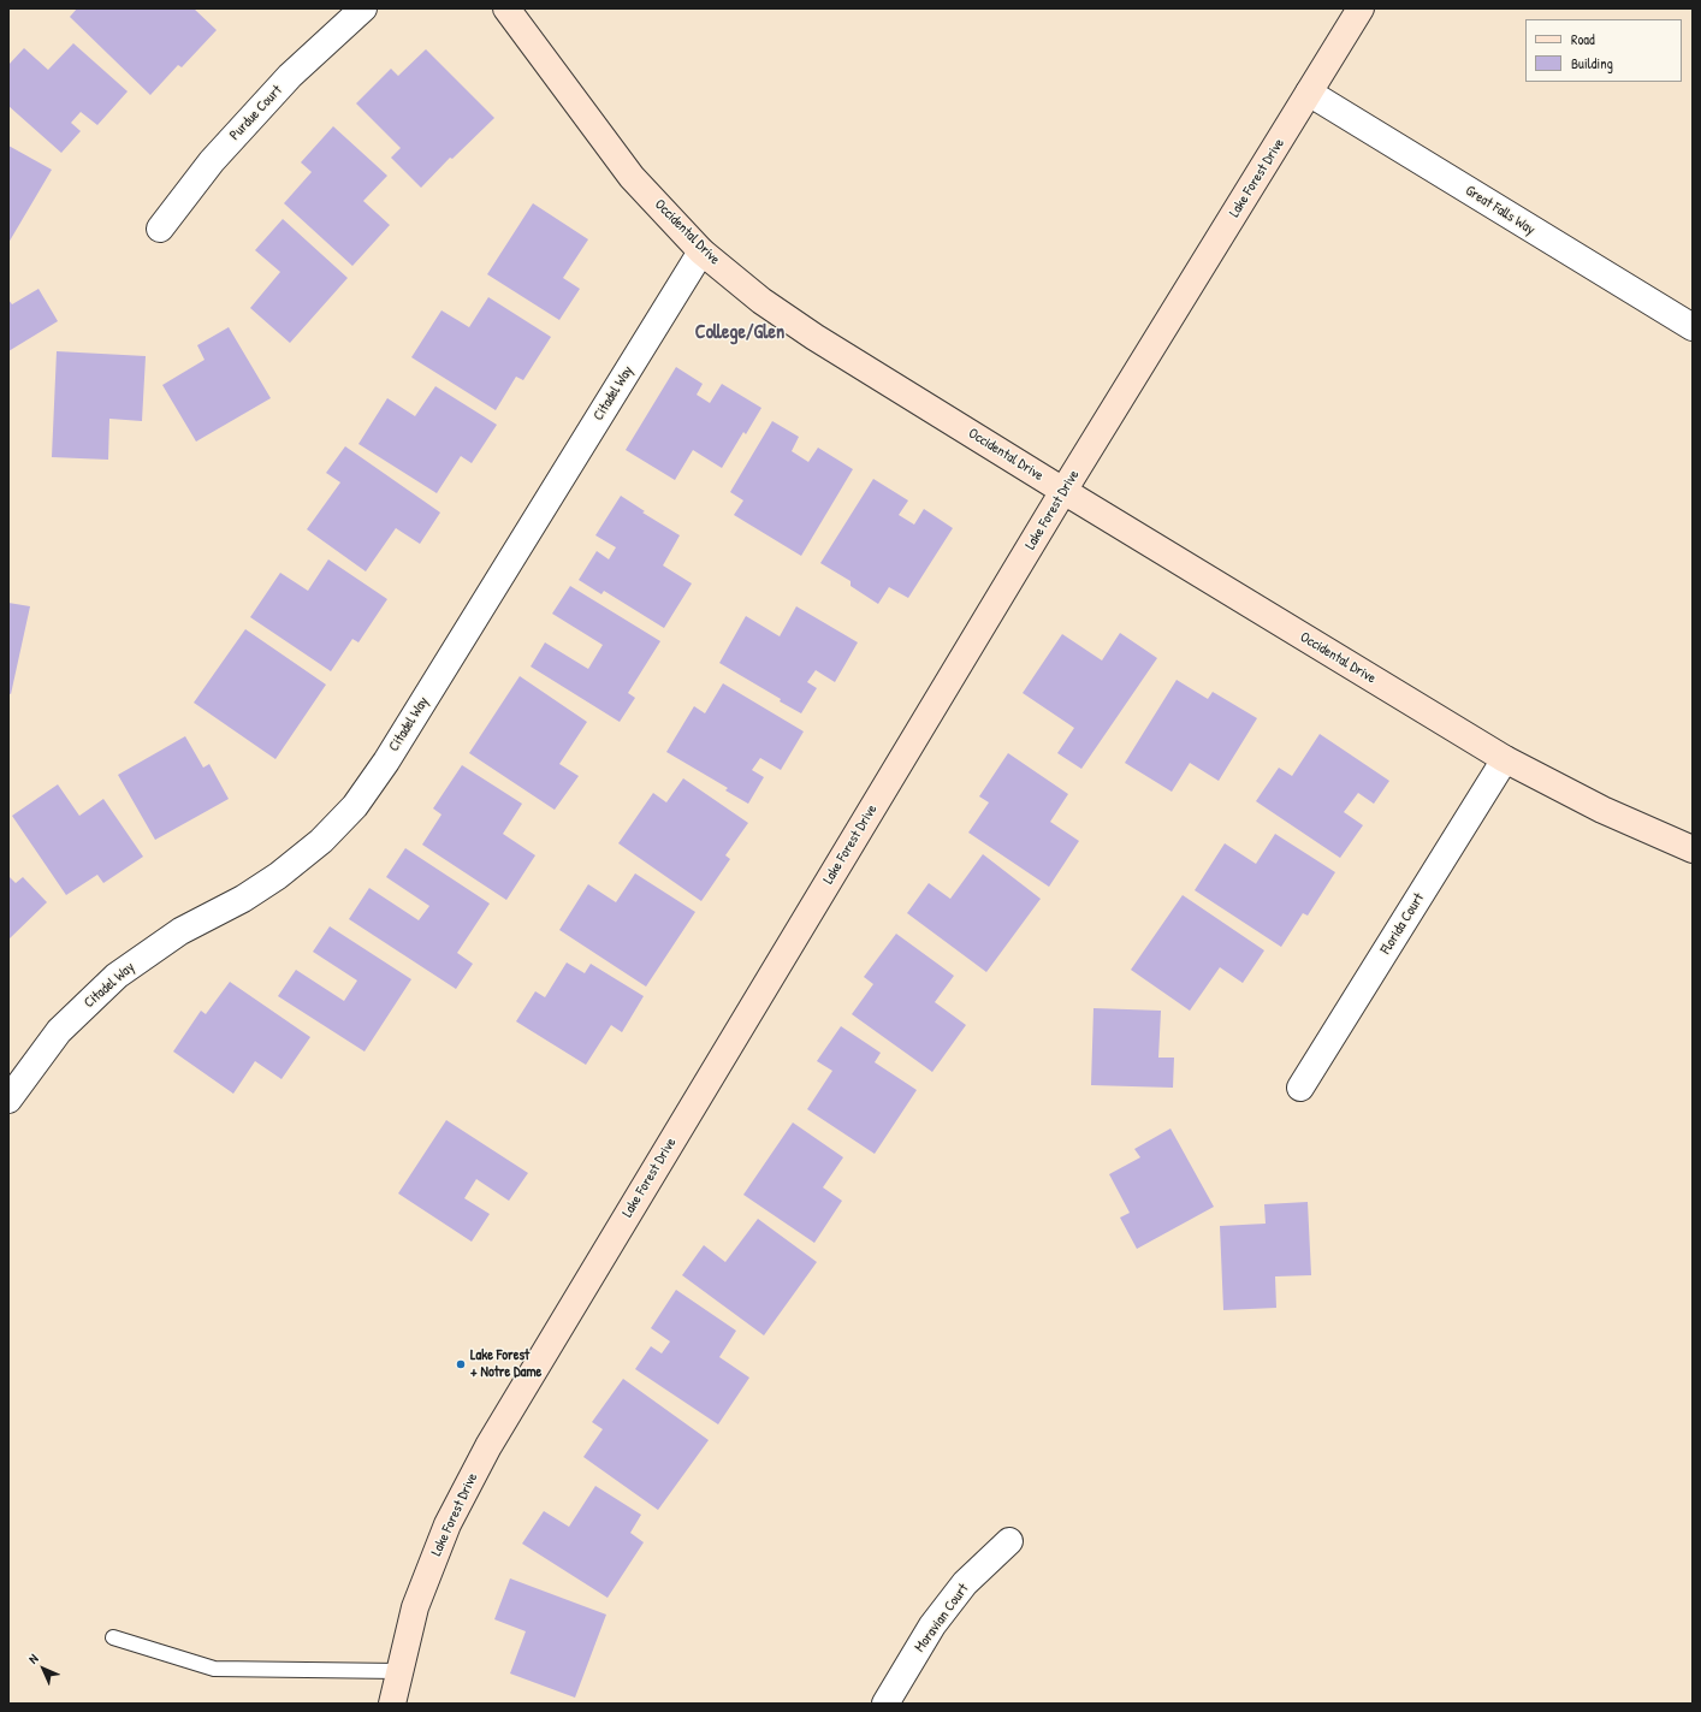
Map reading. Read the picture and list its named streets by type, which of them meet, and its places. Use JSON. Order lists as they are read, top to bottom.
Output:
{
  "streets": {
    "street": [
      "Purdue Court",
      "Lake Forest Drive",
      "Great Falls Way",
      "Occidental Drive",
      "Citadel Way",
      "Florida Court",
      "Moravian Court"
    ]
  },
  "crossings": [
    ["Lake Forest Drive", "Great Falls Way"],
    ["Lake Forest Drive", "Occidental Drive"],
    ["Occidental Drive", "Citadel Way"],
    ["Occidental Drive", "Florida Court"]
  ],
  "districts": ["College/Glen"],
  "places": ["Lake Forest + Notre Dame"],
  "legend": ["Road", "Building"],
  "north": "top left"
}
